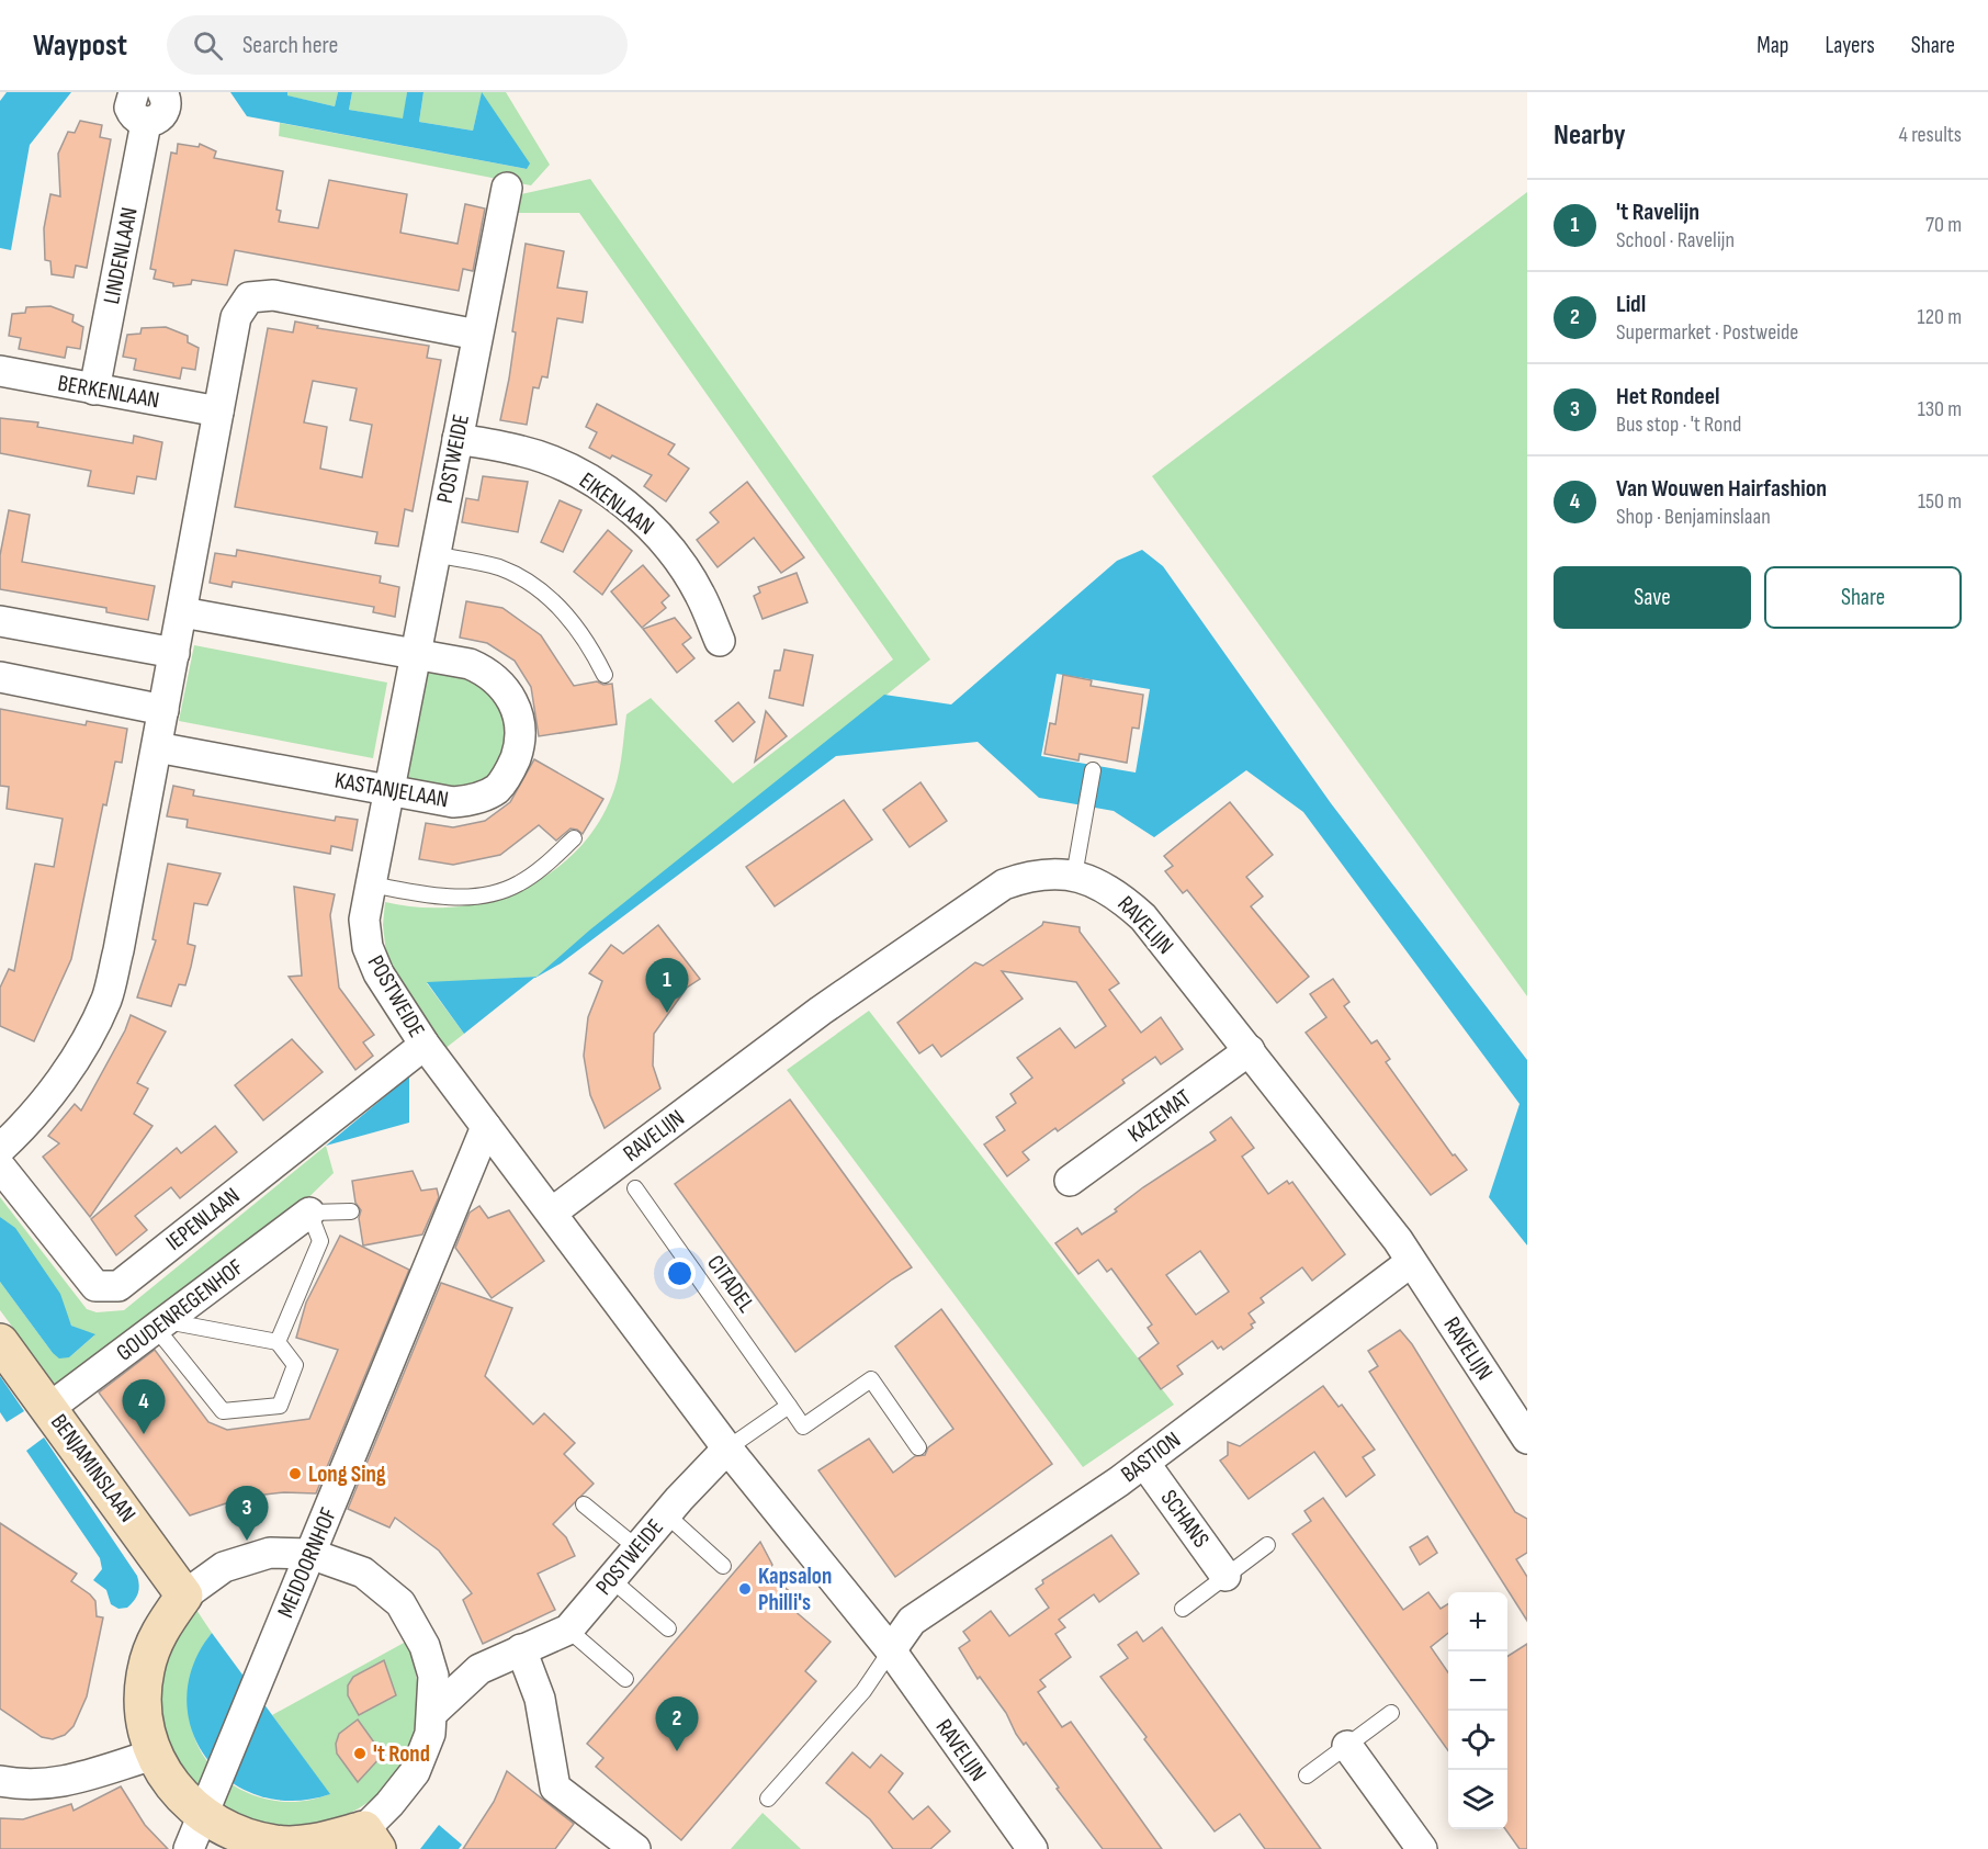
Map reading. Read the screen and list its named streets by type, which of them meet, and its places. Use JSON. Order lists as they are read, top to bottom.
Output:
{
  "streets": {
    "street": [
      "LINDENLAAN",
      "BERKENLAAN",
      "POSTWEIDE",
      "EIKENLAAN",
      "KASTANJELAAN",
      "RAVELIJN",
      "KAZEMAT",
      "IEPENLAAN",
      "GOUDENREGENHOF",
      "BASTION",
      "BENJAMINSLAAN",
      "SCHANS",
      "MEIDOORNHOF"
    ],
    "lane": ["CITADEL"]
  },
  "crossings": [
    ["LINDENLAAN", "BERKENLAAN"],
    ["POSTWEIDE", "EIKENLAAN"],
    ["POSTWEIDE", "KASTANJELAAN"],
    ["POSTWEIDE", "RAVELIJN"],
    ["POSTWEIDE", "IEPENLAAN"],
    ["POSTWEIDE", "BASTION"],
    ["POSTWEIDE", "MEIDOORNHOF"],
    ["RAVELIJN", "KAZEMAT"],
    ["RAVELIJN", "BASTION"],
    ["GOUDENREGENHOF", "BENJAMINSLAAN"],
    ["BASTION", "SCHANS"]
  ],
  "places": ["Long Sing", "Kapsalon Philli's", "'t Rond"],
  "page": {
    "header": "Waypost",
    "search": "Search here",
    "nav": ["Map", "Layers", "Share"],
    "heading": ["Nearby", "4 results"],
    "list": [
      {
        "mark": "1",
        "name": "'t Ravelijn",
        "note": "School · Ravelijn",
        "value": "70 m"
      },
      {
        "mark": "2",
        "name": "Lidl",
        "note": "Supermarket · Postweide",
        "value": "120 m"
      },
      {
        "mark": "3",
        "name": "Het Rondeel",
        "note": "Bus stop · 't Rond",
        "value": "130 m"
      },
      {
        "mark": "4",
        "name": "Van Wouwen Hairfashion",
        "note": "Shop · Benjaminslaan",
        "value": "150 m"
      }
    ],
    "buttons": ["Save", "Share"],
    "pins": [
      "1",
      "4",
      "3",
      "2"
    ],
    "map_buttons": ["+", "−"]
  }
}
